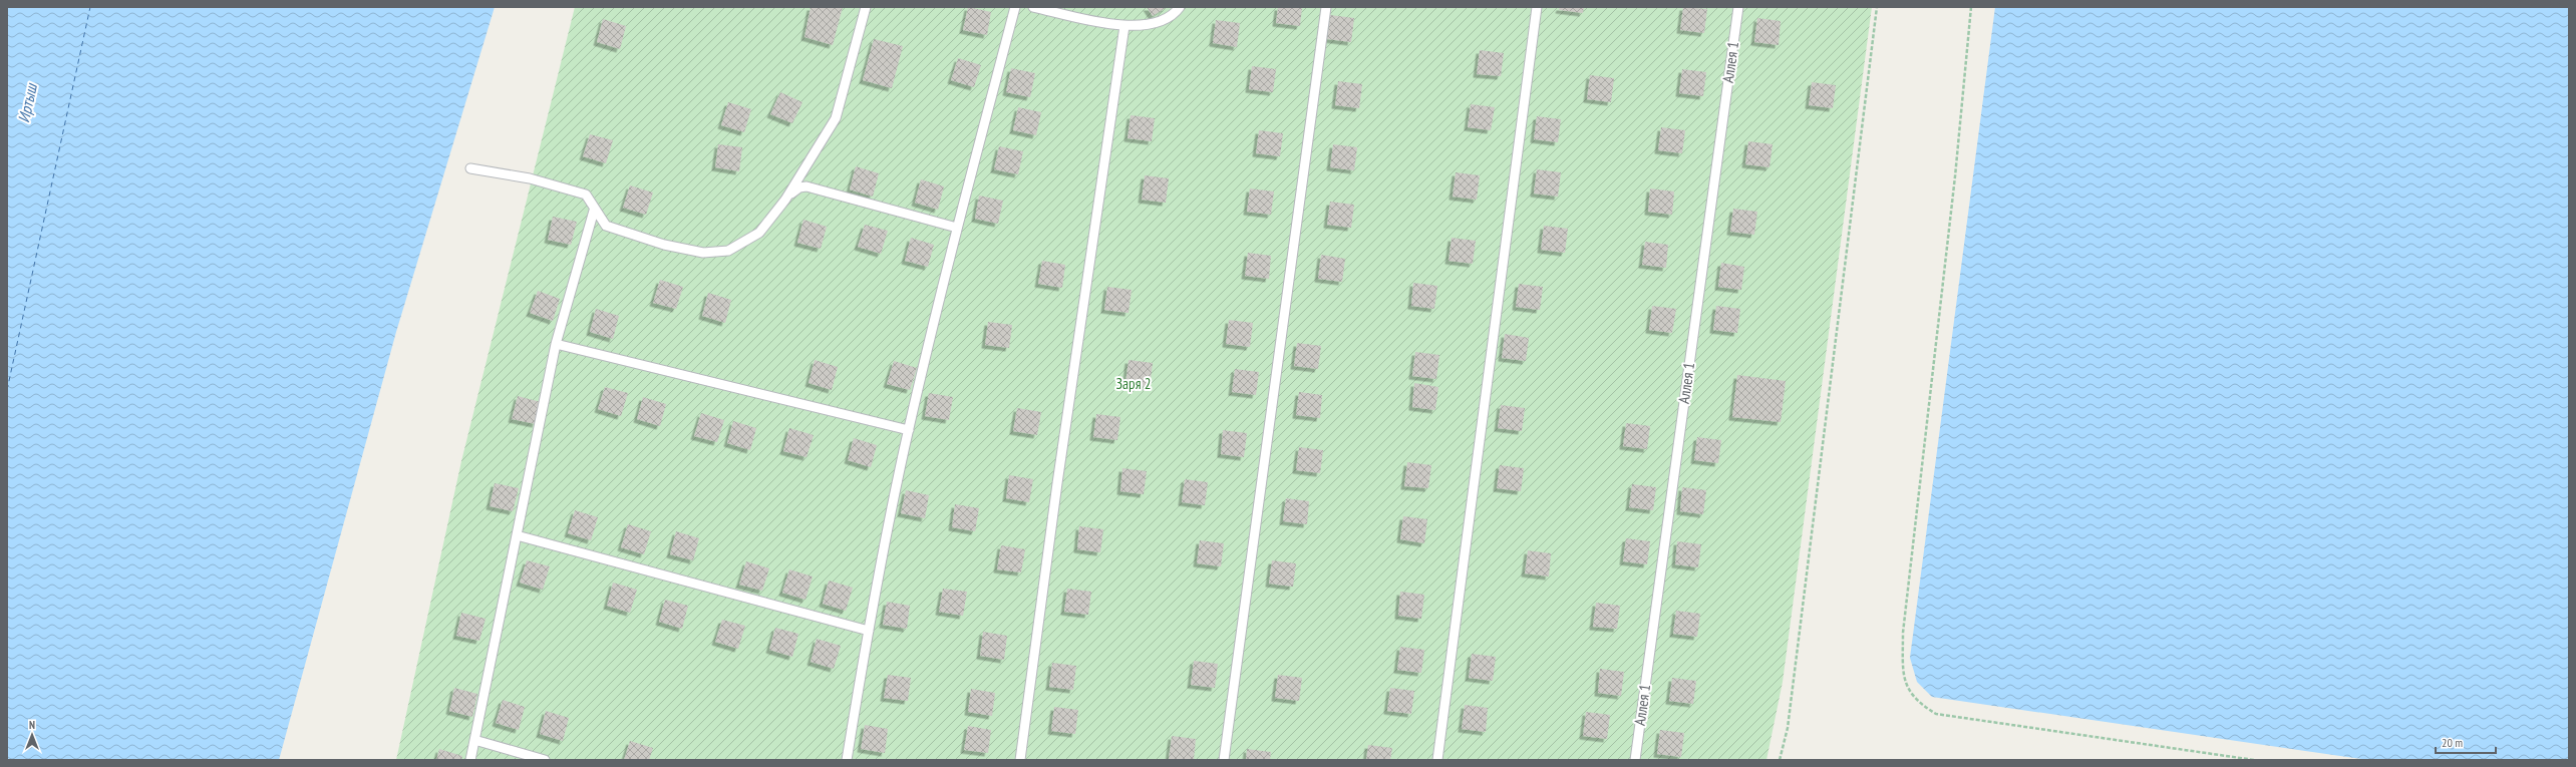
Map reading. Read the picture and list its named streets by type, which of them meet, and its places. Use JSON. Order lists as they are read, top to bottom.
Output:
{
  "streets": {
    "lane": ["Аллея 1"]
  },
  "water": ["Иртыш"],
  "parks": ["Заря 2"],
  "scale_bar": "20 m",
  "north": "top"
}
